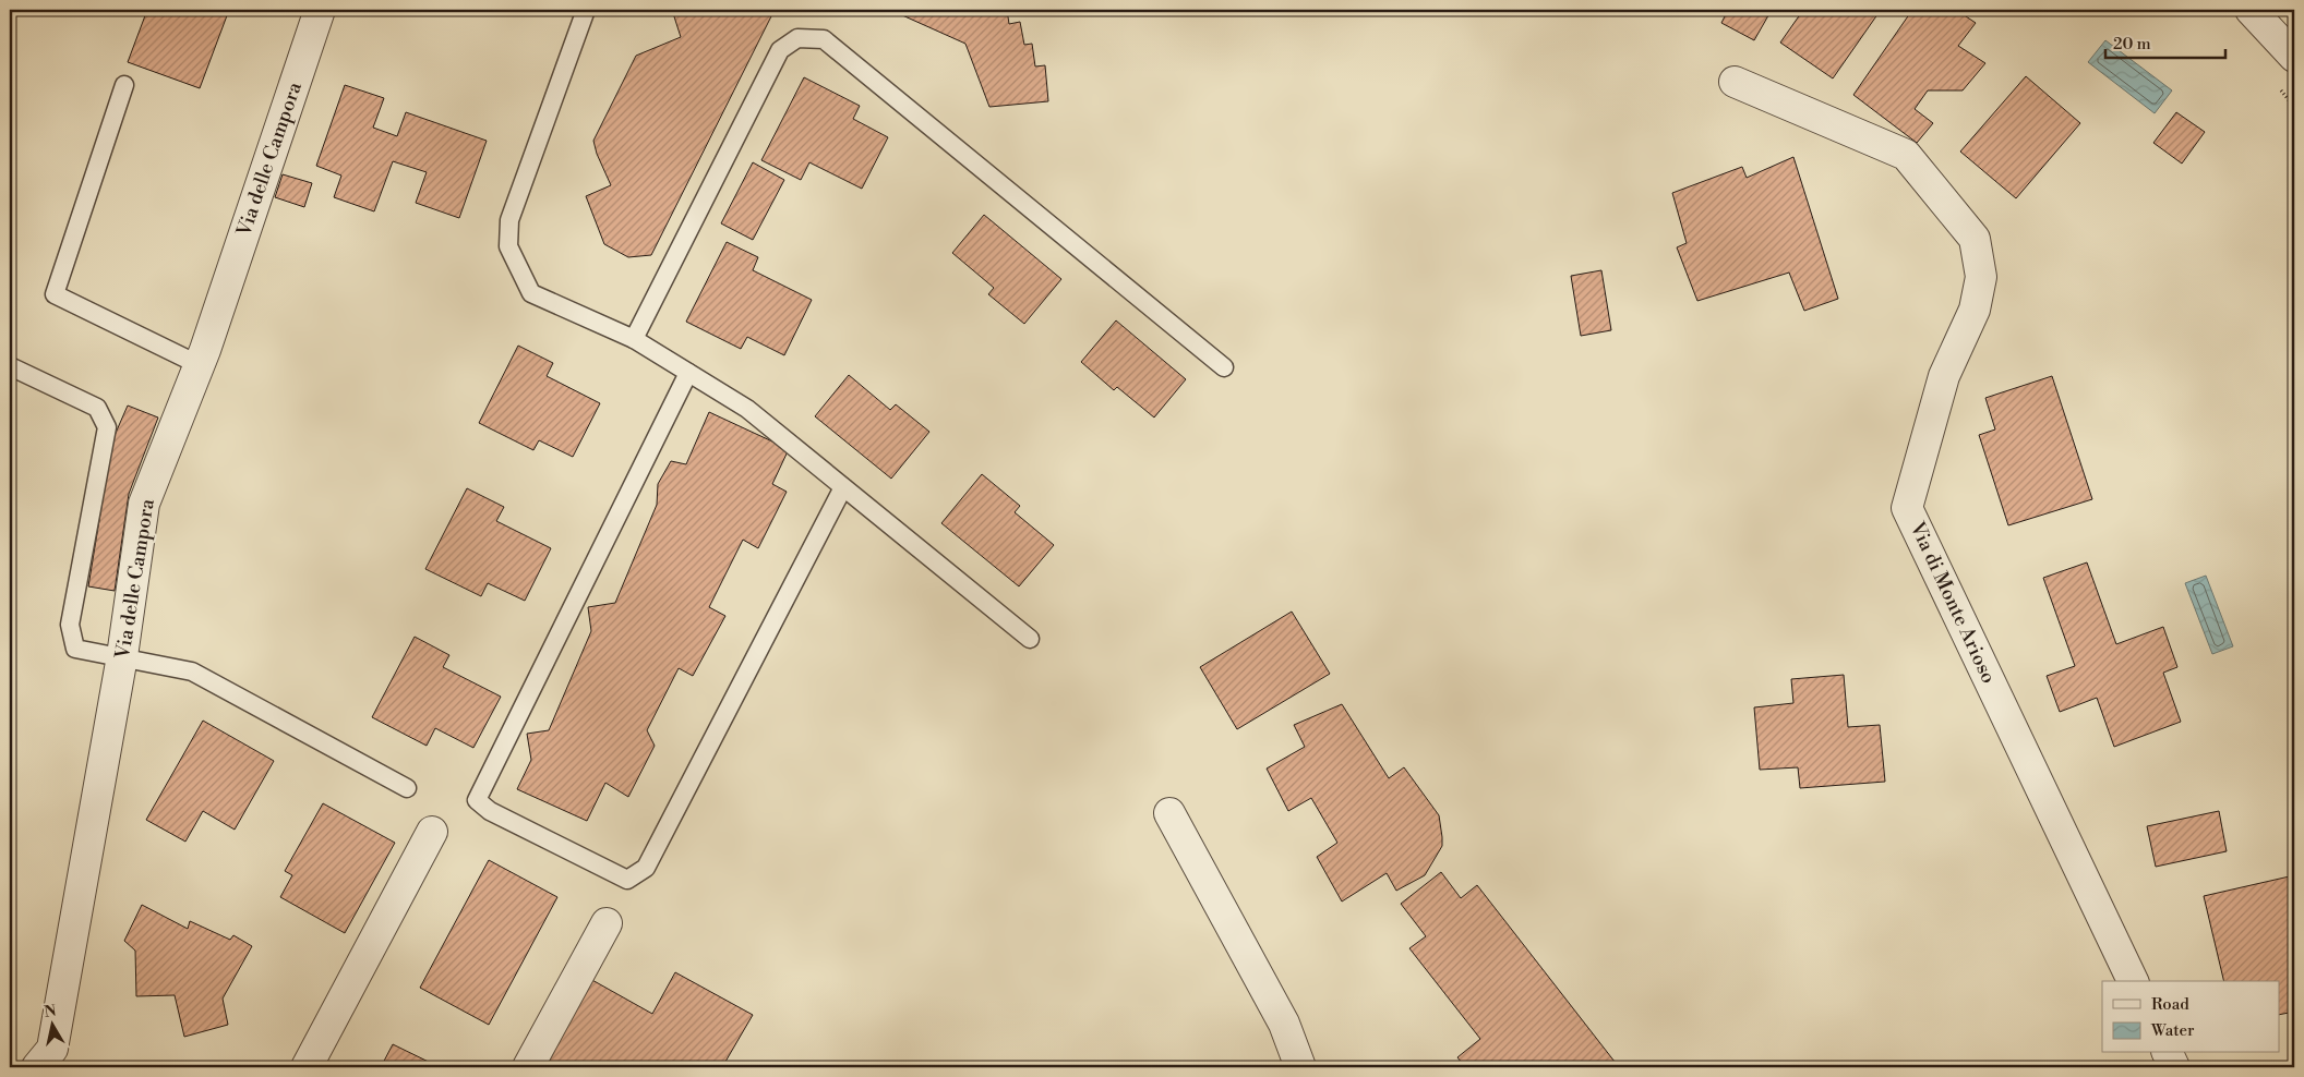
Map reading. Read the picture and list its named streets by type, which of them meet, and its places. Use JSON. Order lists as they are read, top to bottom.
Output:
{
  "streets": {
    "street": ["Via delle Campora", "Via di Monte Arioso"]
  },
  "legend": ["Road", "Water"],
  "scale_bar": "20 m",
  "north": "top"
}
